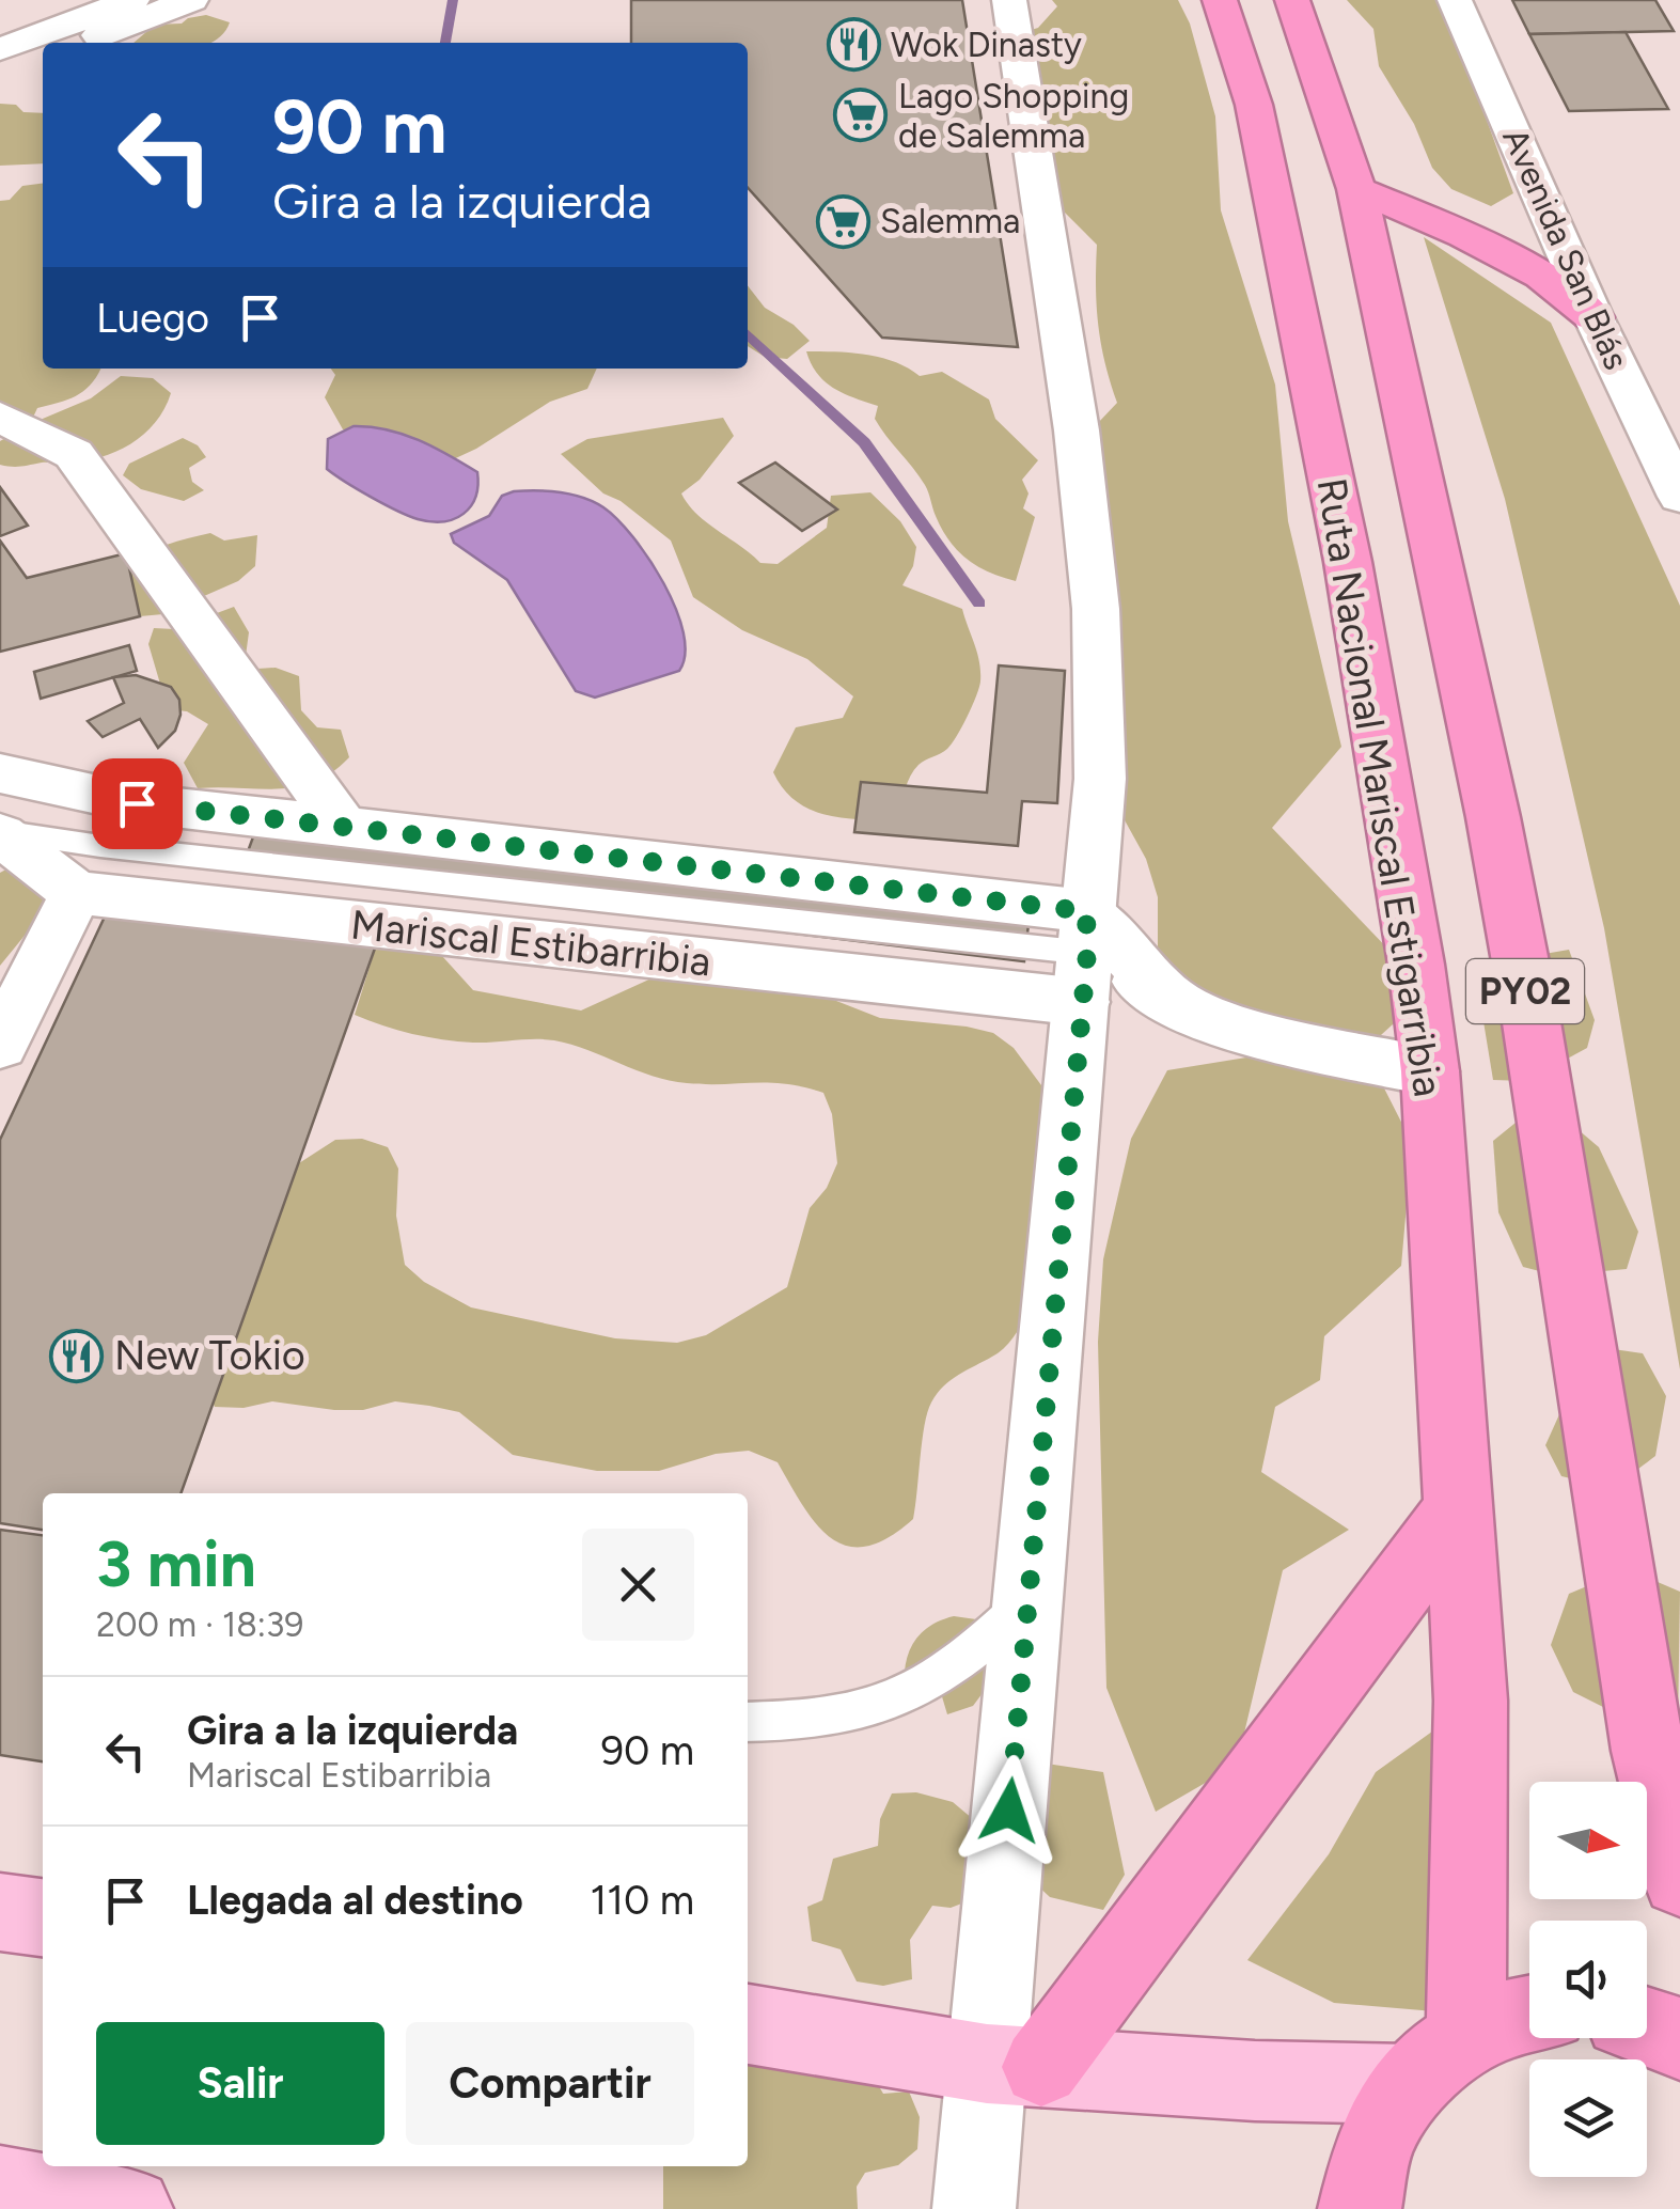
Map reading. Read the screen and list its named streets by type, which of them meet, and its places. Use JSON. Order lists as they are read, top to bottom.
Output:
{
  "streets": {
    "highway": ["Ruta Nacional Mariscal Estigarribia", "PY02"],
    "street": ["Avenida San Blás", "Mariscal Estibarribia"]
  },
  "crossings": [
    ["Ruta Nacional Mariscal Estigarribia", "PY02"]
  ],
  "places": {
    "restaurant": ["Wok Dinasty", "New Tokio"],
    "supermarket": ["Lago Shopping de Salemma", "Salemma"]
  },
  "north": "right",
  "page": {
    "turn": ["90 m", "Gira a la izquierda"],
    "then": "Luego",
    "heading": ["3 min", "200 m · 18:39"],
    "list": [
      {
        "name": "Gira a la izquierda",
        "note": "Mariscal Estibarribia",
        "value": "90 m"
      },
      {
        "name": "Llegada al destino",
        "value": "110 m"
      }
    ],
    "buttons": ["Salir", "Compartir"]
  }
}
